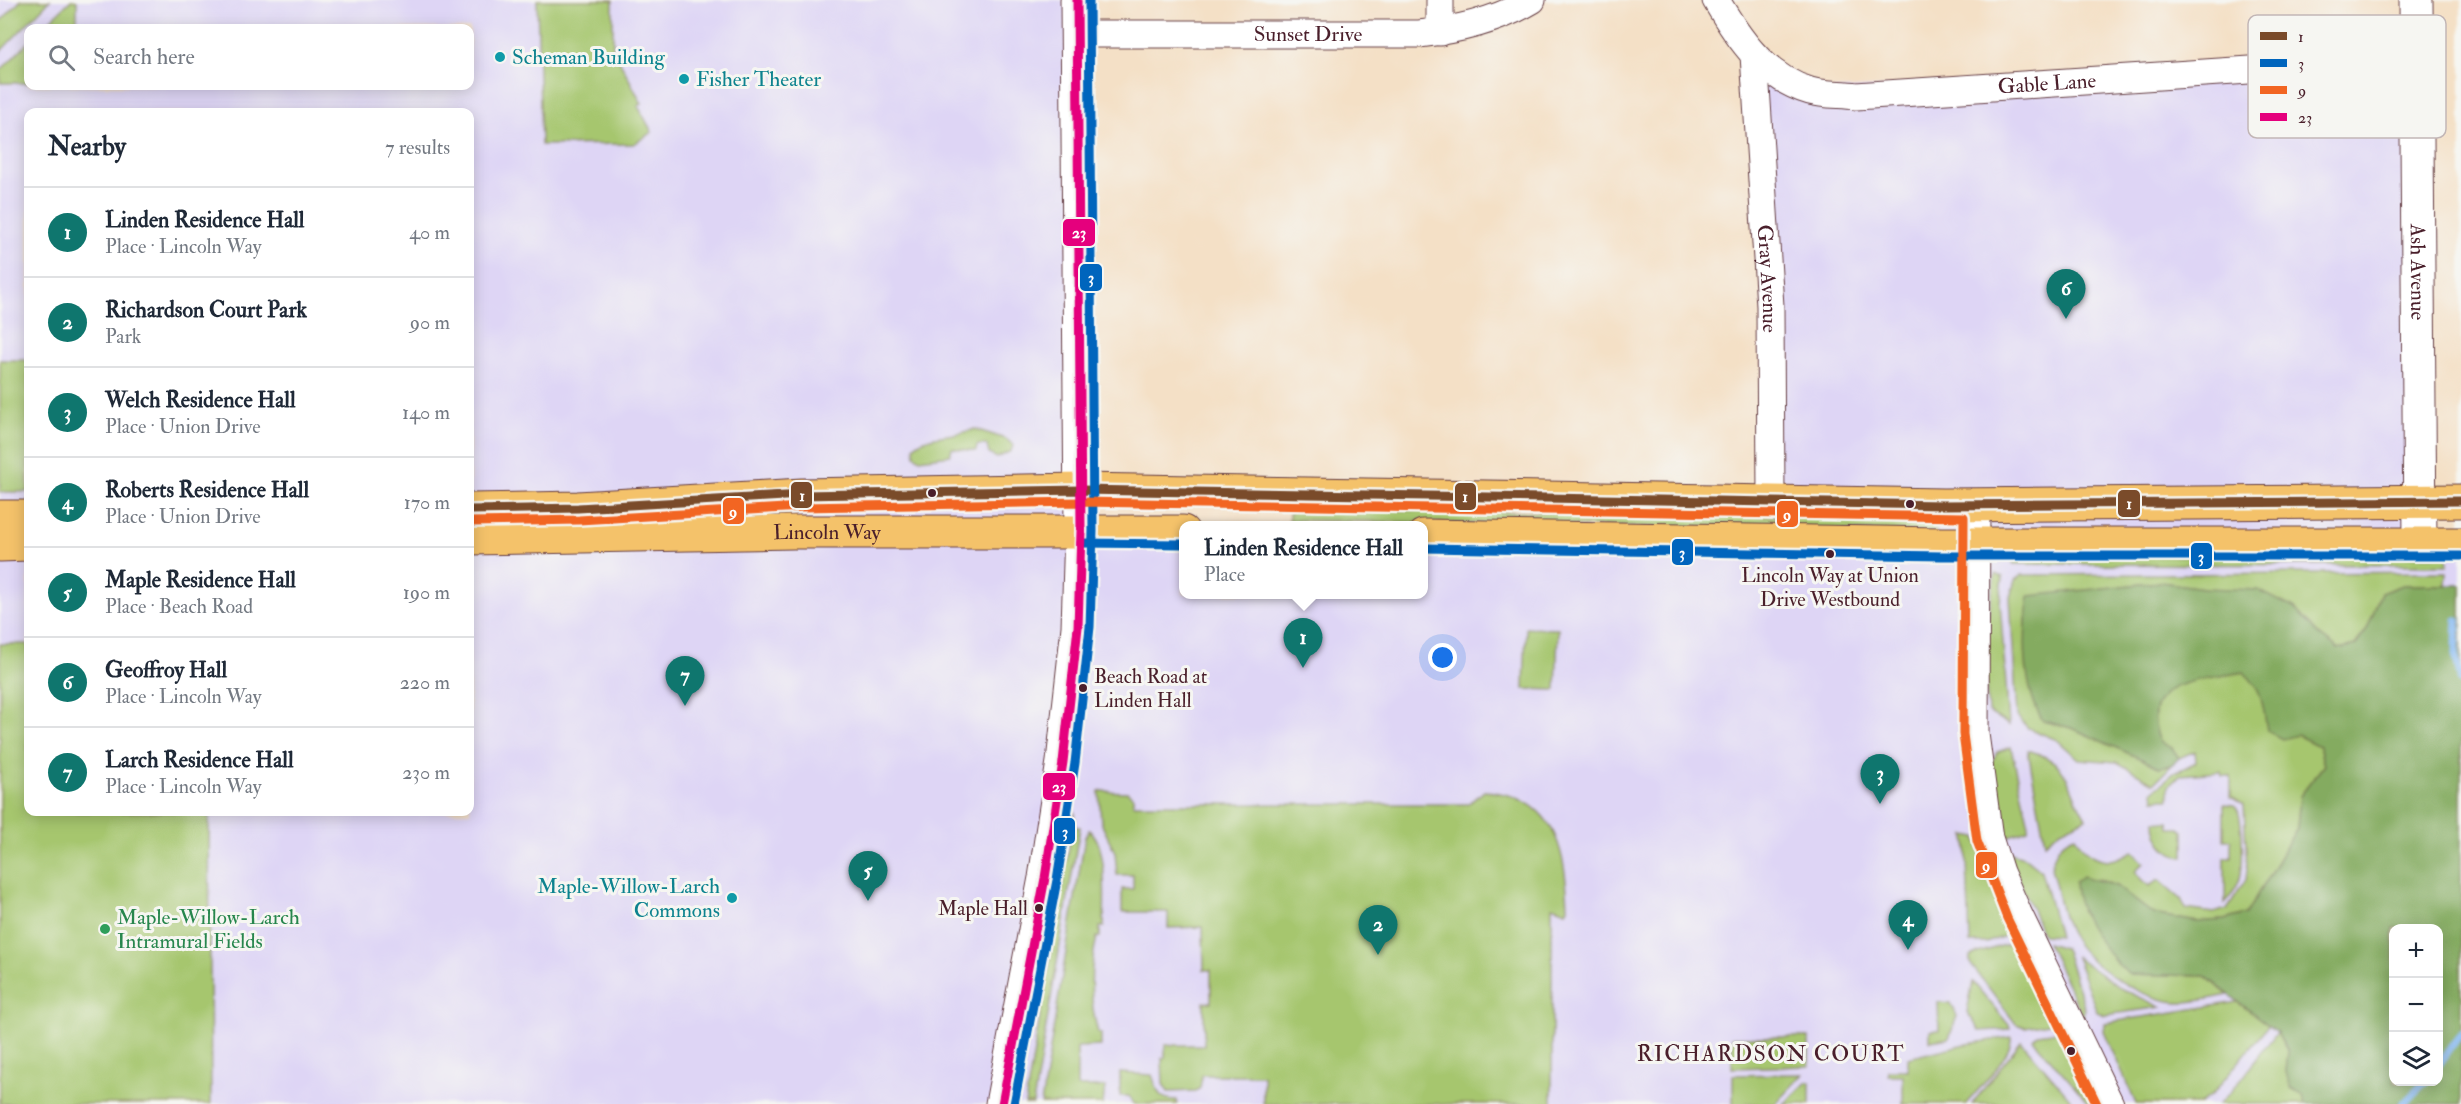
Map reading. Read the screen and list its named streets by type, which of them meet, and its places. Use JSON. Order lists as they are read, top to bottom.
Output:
{
  "streets": {
    "main road": ["Lincoln Way"],
    "street": [
      "Sunset Drive",
      "Gable Lane",
      "Ash Avenue",
      "Gray Avenue"
    ]
  },
  "crossings": [
    ["Gable Lane", "Gray Avenue"],
    ["Ash Avenue", "Lincoln Way"],
    ["Gray Avenue", "Lincoln Way"]
  ],
  "districts": ["RICHARDSON COURT"],
  "places": [
    "Scheman Building",
    "Fisher Theater",
    "Lincoln Way at Union Drive Westbound",
    "Beach Road at Linden Hall",
    "Maple-Willow-Larch Commons",
    "Maple Hall",
    "Maple-Willow-Larch Intramural Fields"
  ],
  "lines": [
    "transit line 3",
    "transit line 23",
    "transit line 1",
    "transit line 9"
  ],
  "legend": [
    "1",
    "3",
    "9",
    "23"
  ],
  "page": {
    "search": "Search here",
    "heading": ["Nearby", "7 results"],
    "list": [
      {
        "mark": "1",
        "name": "Linden Residence Hall",
        "note": "Place · Lincoln Way",
        "value": "40 m"
      },
      {
        "mark": "2",
        "name": "Richardson Court Park",
        "note": "Park",
        "value": "90 m"
      },
      {
        "mark": "3",
        "name": "Welch Residence Hall",
        "note": "Place · Union Drive",
        "value": "140 m"
      },
      {
        "mark": "4",
        "name": "Roberts Residence Hall",
        "note": "Place · Union Drive",
        "value": "170 m"
      },
      {
        "mark": "5",
        "name": "Maple Residence Hall",
        "note": "Place · Beach Road",
        "value": "190 m"
      },
      {
        "mark": "6",
        "name": "Geoffroy Hall",
        "note": "Place · Lincoln Way",
        "value": "220 m"
      },
      {
        "mark": "7",
        "name": "Larch Residence Hall",
        "note": "Place · Lincoln Way",
        "value": "230 m"
      }
    ],
    "pins": [
      "6",
      "1",
      "7",
      "3",
      "5",
      "4",
      "2"
    ],
    "popup": ["Linden Residence Hall", "Place"],
    "map_buttons": ["+", "−"]
  }
}
